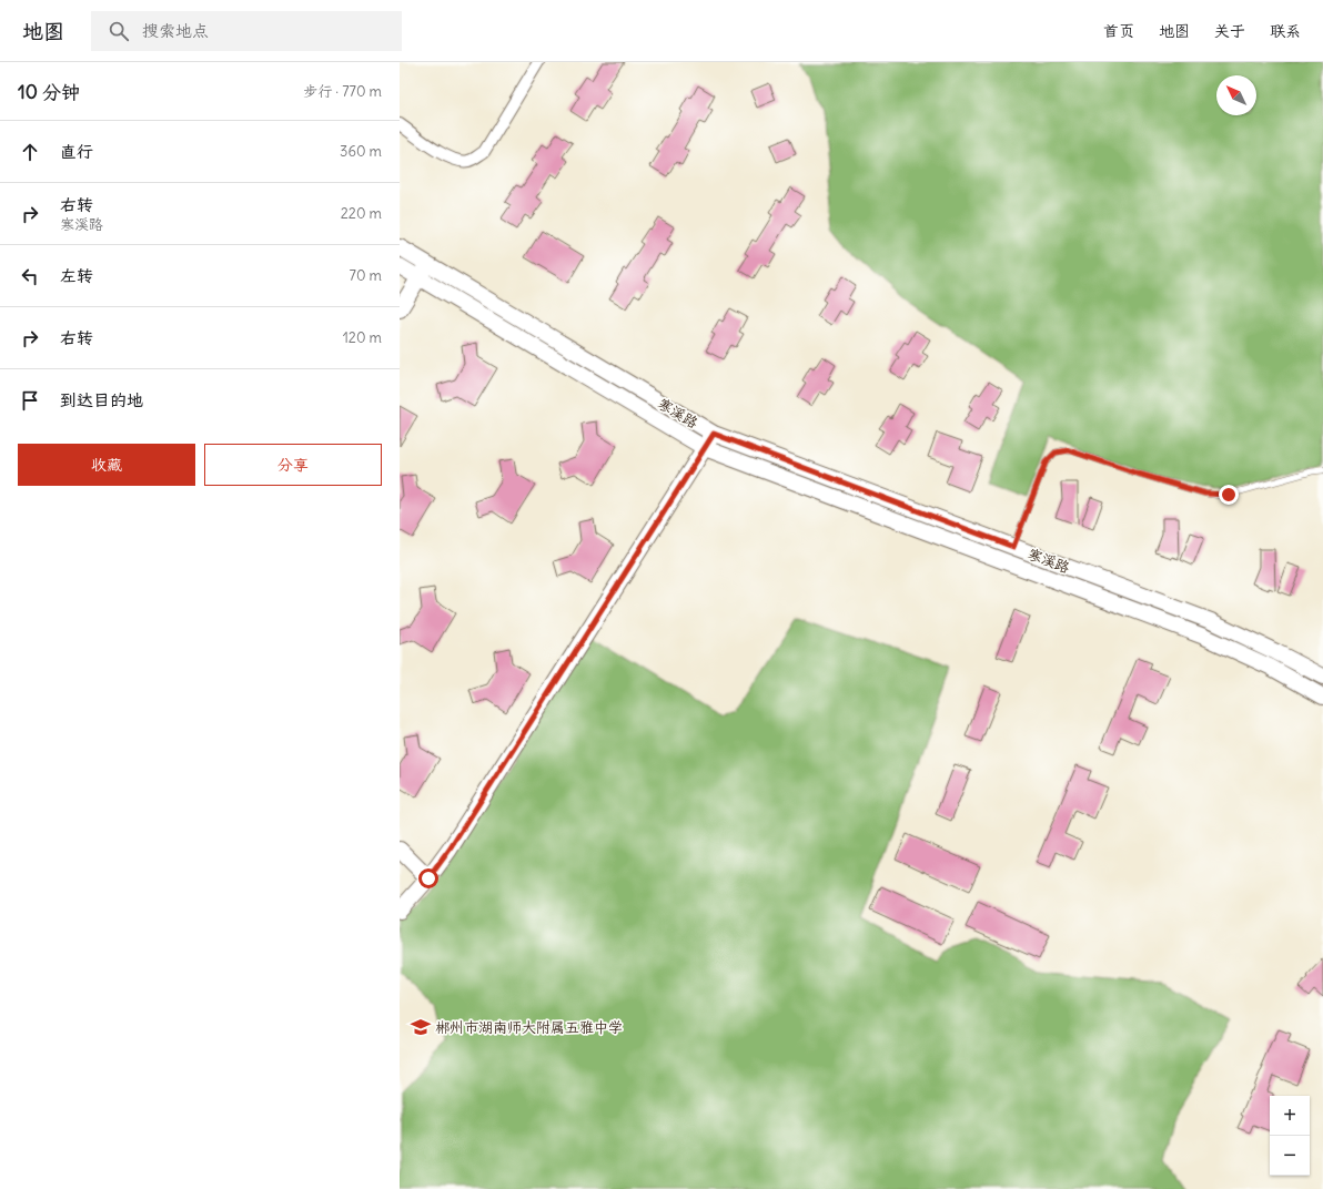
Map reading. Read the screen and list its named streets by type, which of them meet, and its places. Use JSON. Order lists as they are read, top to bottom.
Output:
{
  "streets": {
    "main road": ["寒溪路"]
  },
  "places": {
    "school or university": ["郴州市湖南师大附属五雅中学"]
  },
  "north": "top left",
  "page": {
    "header": "地图",
    "search": "搜索地点",
    "nav": [
      "首页",
      "地图",
      "关于",
      "联系"
    ],
    "heading": ["10 分钟", "步行 · 770 m"],
    "list": [
      ["直行", "360 m"],
      ["右转", "寒溪路", "220 m"],
      ["左转", "70 m"],
      ["右转", "120 m"],
      "到达目的地"
    ],
    "buttons": ["收藏", "分享"],
    "map_buttons": ["+", "−"]
  }
}
